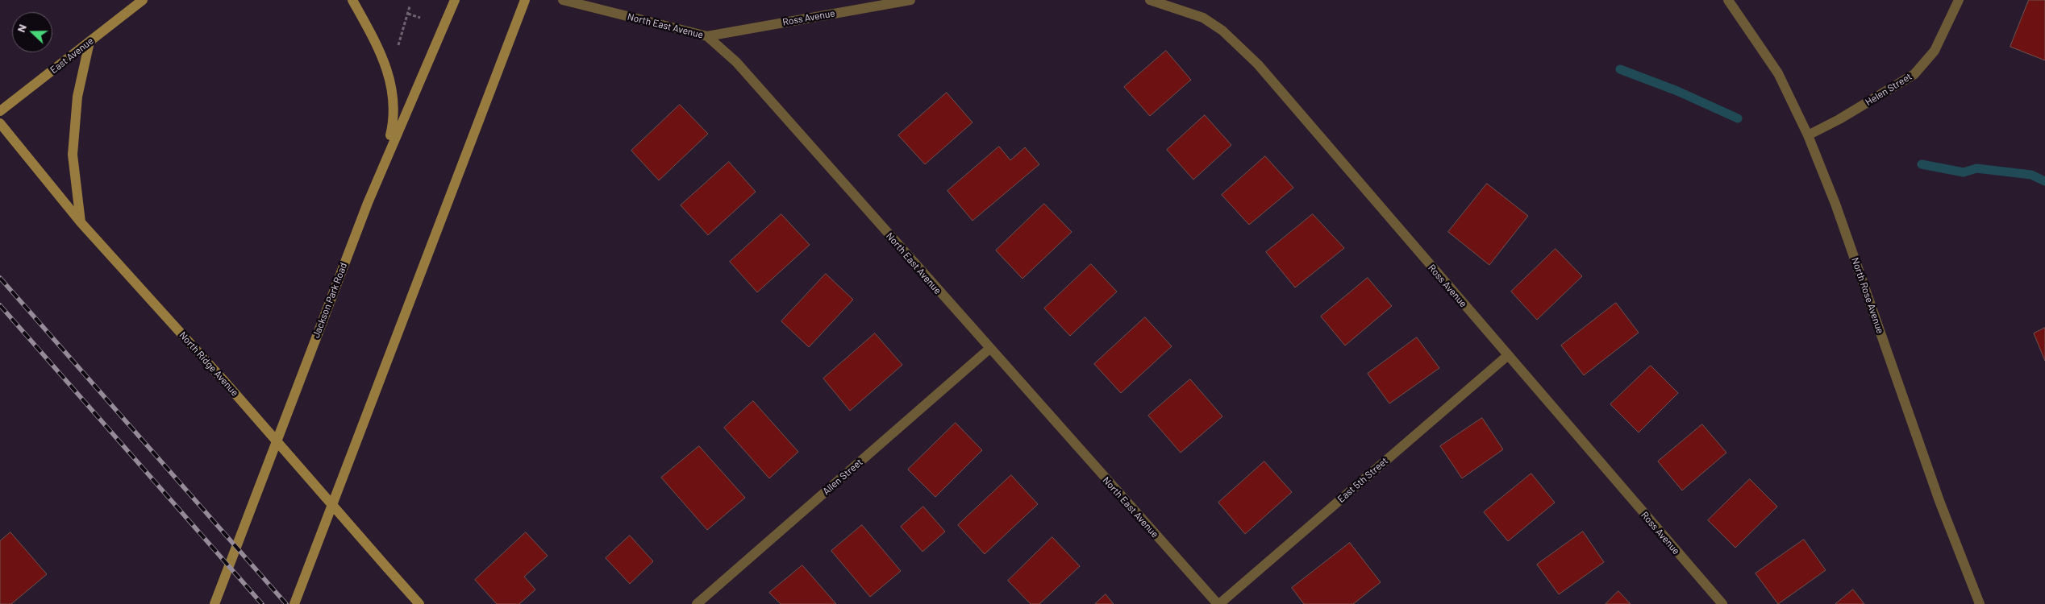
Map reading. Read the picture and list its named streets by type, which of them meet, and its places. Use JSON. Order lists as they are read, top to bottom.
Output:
{
  "streets": {
    "main road": ["East Avenue", "Jackson Park Road", "North Ridge Avenue"],
    "street": [
      "Ross Avenue",
      "North East Avenue",
      "Helen Street",
      "North Rose Avenue",
      "Allen Street",
      "East 5th Street"
    ]
  },
  "crossings": [
    ["Ross Avenue", "North East Avenue"],
    ["Ross Avenue", "East 5th Street"],
    ["North East Avenue", "Allen Street"],
    ["North East Avenue", "East 5th Street"],
    ["Helen Street", "North Rose Avenue"]
  ],
  "north": "left"
}
